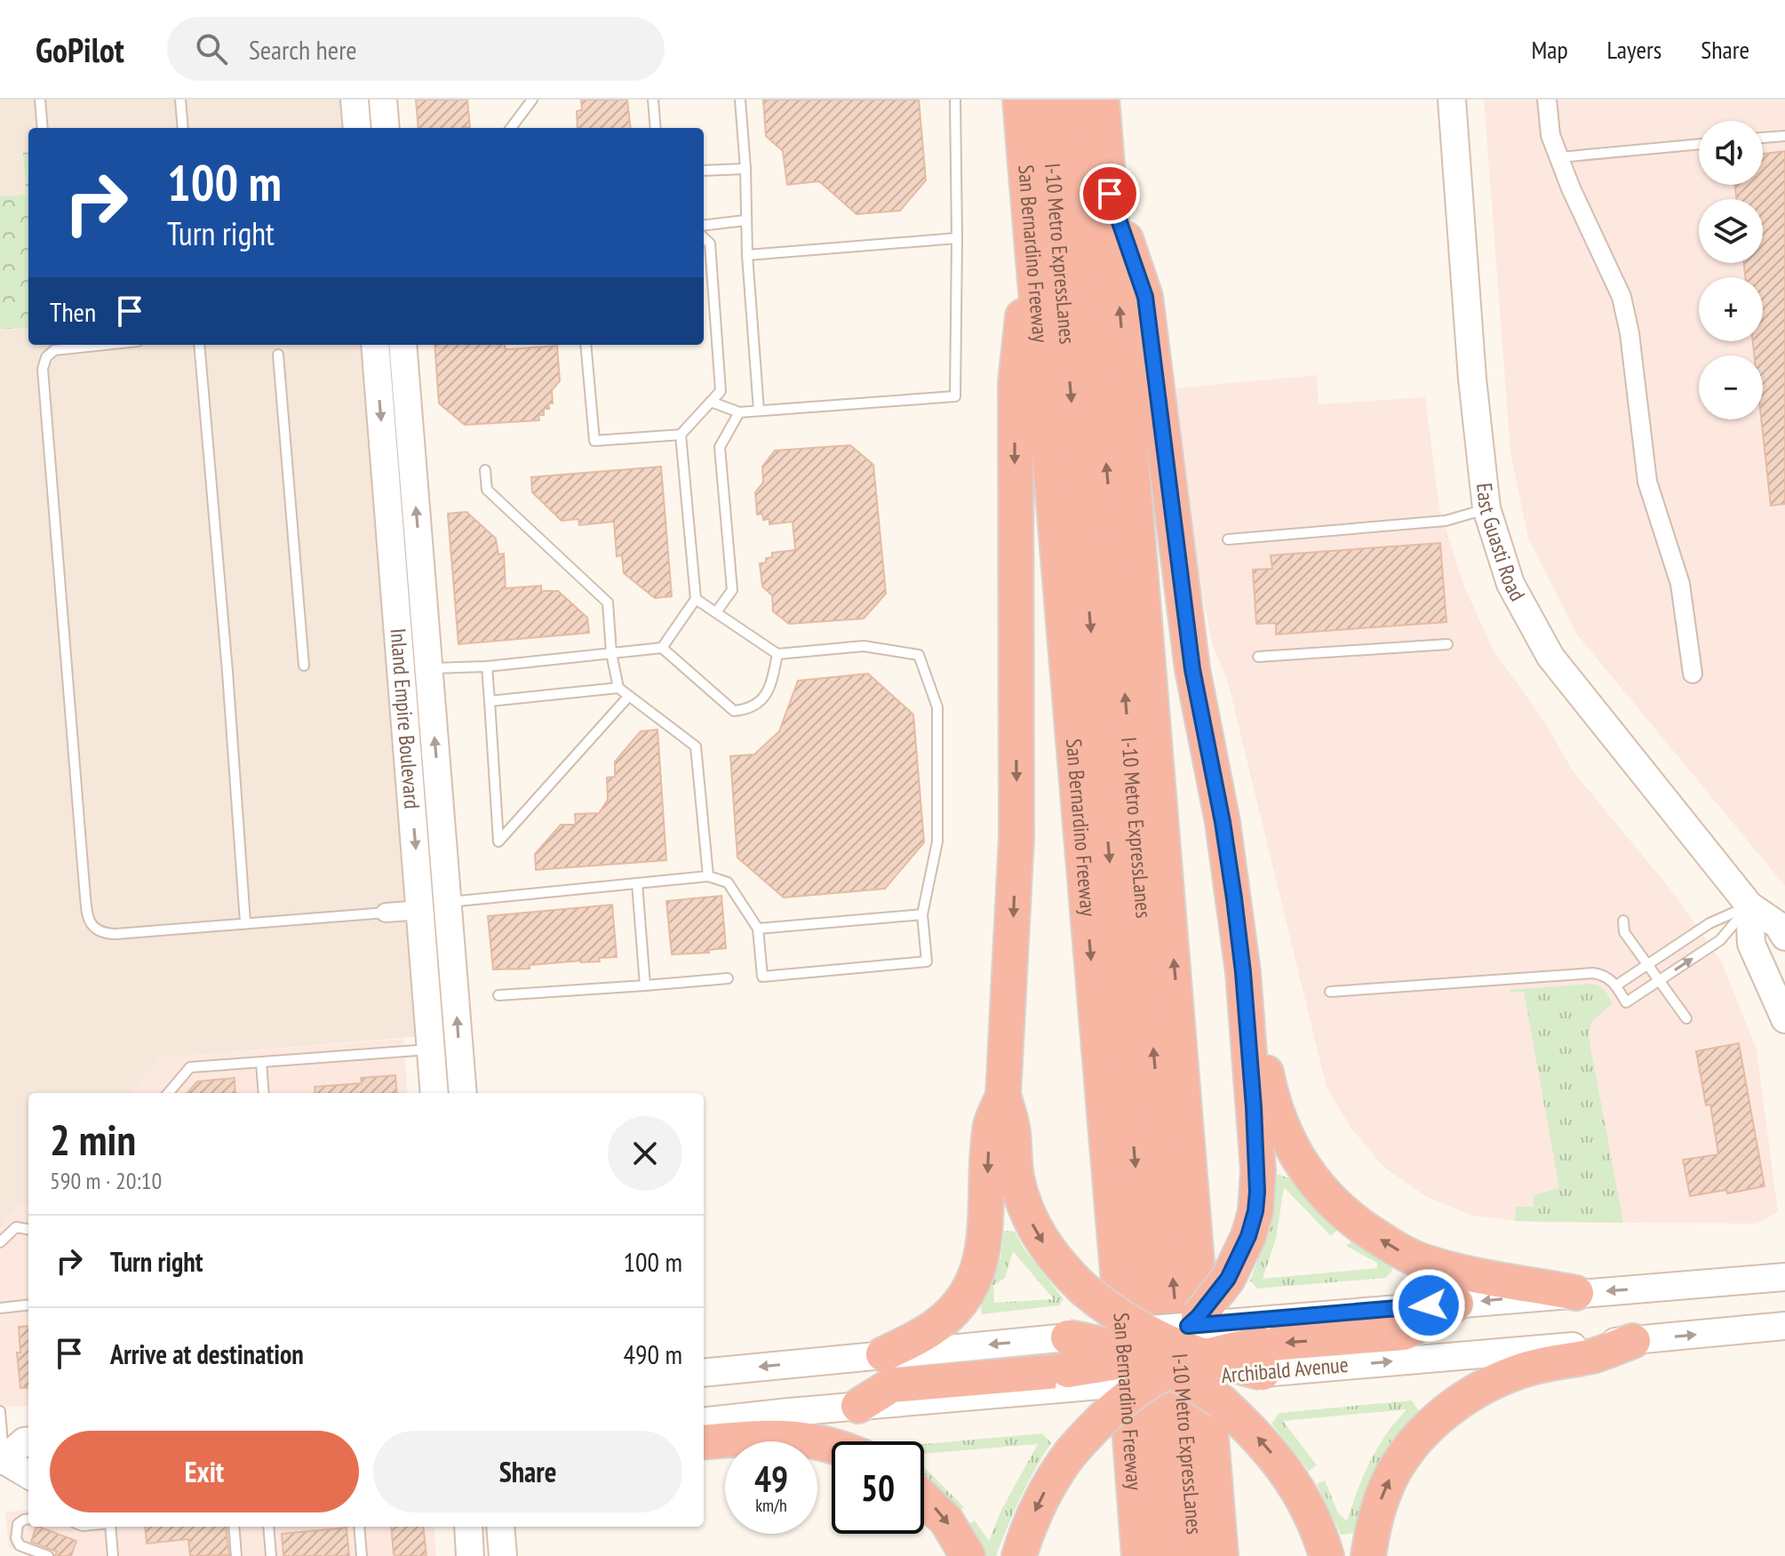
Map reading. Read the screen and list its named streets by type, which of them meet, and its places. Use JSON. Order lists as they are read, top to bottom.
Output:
{
  "streets": {
    "highway": ["San Bernardino Freeway", "I-10 Metro ExpressLanes"],
    "main road": ["East Guasti Road", "Inland Empire Boulevard", "Archibald Avenue"]
  },
  "page": {
    "header": "GoPilot",
    "search": "Search here",
    "nav": ["Map", "Layers", "Share"],
    "map_buttons": ["+", "−"],
    "turn": ["100 m", "Turn right"],
    "then": "Then",
    "heading": ["2 min", "590 m · 20:10"],
    "list": [
      {
        "name": "Turn right",
        "value": "100 m"
      },
      {
        "name": "Arrive at destination",
        "value": "490 m"
      }
    ],
    "buttons": ["Exit", "Share"],
    "speed": "49 km/h",
    "limit": "50"
  }
}
